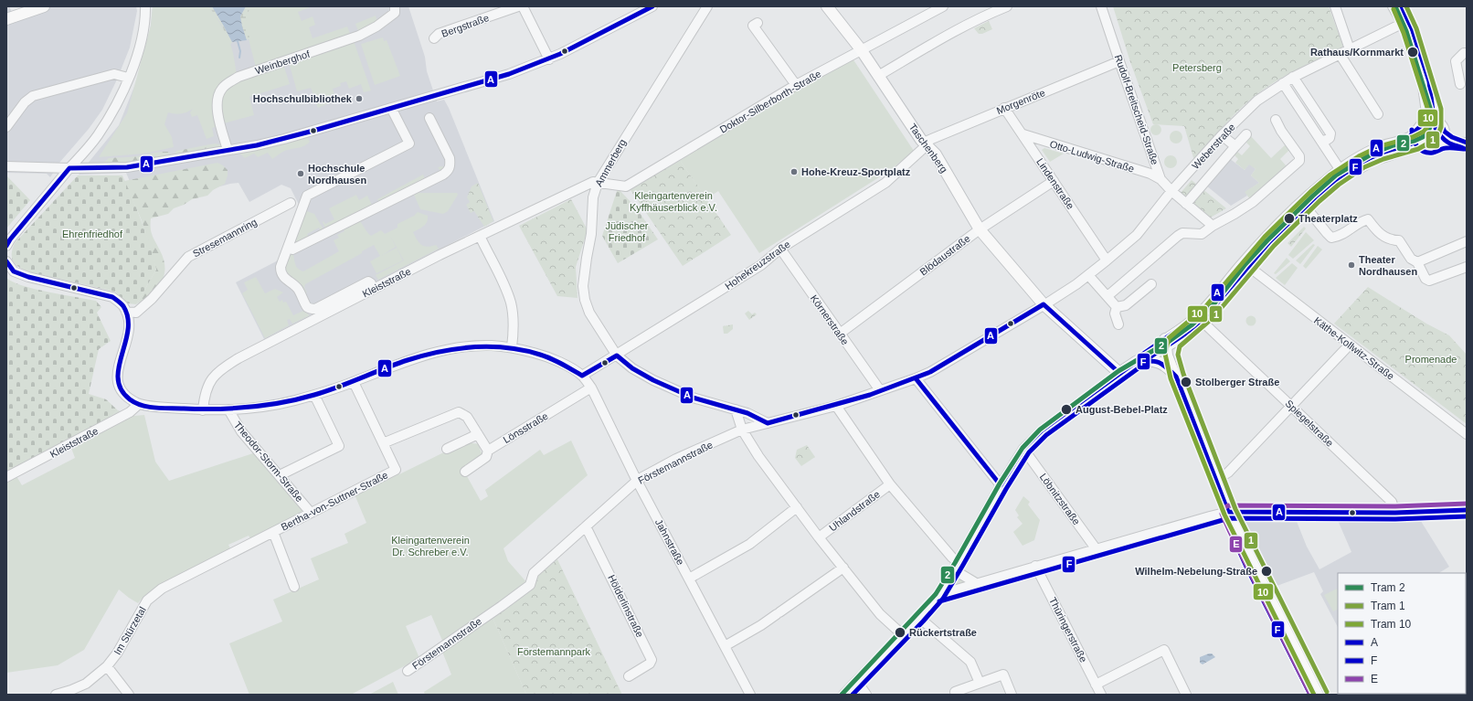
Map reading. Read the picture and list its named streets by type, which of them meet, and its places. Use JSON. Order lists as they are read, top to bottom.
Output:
{
  "streets": {
    "main road": ["Taschenberg"],
    "street": [
      "Bergstraße",
      "Weinberghof",
      "Doktor-Silberborth-Straße",
      "Morgenröte",
      "Rudolf-Breitscheid-Straße",
      "Weberstraße",
      "Otto-Ludwig-Straße",
      "Ammerberg",
      "Lindenstraße",
      "Stresemannring",
      "Blödaustraße",
      "Hohekreuzstraße",
      "Kleiststraße",
      "Körnerstraße",
      "Käthe-Kollwitz-Straße",
      "Spiegelstraße",
      "Lönsstraße",
      "Theodor-Storm-Straße",
      "Förstemannstraße",
      "Löbnitzstraße",
      "Bertha-von-Suttner-Straße",
      "Uhlandstraße",
      "Jahnstraße",
      "Hölderlinstraße",
      "Thüringerstraße",
      "Im Stürzetal"
    ]
  },
  "crossings": [
    ["Doktor-Silberborth-Straße", "Taschenberg"],
    ["Doktor-Silberborth-Straße", "Ammerberg"],
    ["Doktor-Silberborth-Straße", "Kleiststraße"],
    ["Morgenröte", "Rudolf-Breitscheid-Straße"],
    ["Morgenröte", "Taschenberg"],
    ["Morgenröte", "Lindenstraße"],
    ["Morgenröte", "Hohekreuzstraße"],
    ["Rudolf-Breitscheid-Straße", "Weberstraße"],
    ["Rudolf-Breitscheid-Straße", "Otto-Ludwig-Straße"],
    ["Weberstraße", "Taschenberg"],
    ["Weberstraße", "Lindenstraße"],
    ["Taschenberg", "Blödaustraße"],
    ["Taschenberg", "Hohekreuzstraße"],
    ["Otto-Ludwig-Straße", "Lindenstraße"],
    ["Ammerberg", "Hohekreuzstraße"],
    ["Ammerberg", "Kleiststraße"],
    ["Ammerberg", "Förstemannstraße"],
    ["Lindenstraße", "Blödaustraße"],
    ["Blödaustraße", "Körnerstraße"],
    ["Hohekreuzstraße", "Körnerstraße"],
    ["Körnerstraße", "Förstemannstraße"],
    ["Lönsstraße", "Jahnstraße"],
    ["Theodor-Storm-Straße", "Bertha-von-Suttner-Straße"],
    ["Förstemannstraße", "Jahnstraße"],
    ["Förstemannstraße", "Hölderlinstraße"],
    ["Bertha-von-Suttner-Straße", "Im Stürzetal"]
  ],
  "parks": [
    "Petersberg",
    "Kleingartenverein Kyffhäuserblick e.V.",
    "Jüdischer Friedhof",
    "Ehrenfriedhof",
    "Promenade",
    "Kleingartenverein Dr. Schreber e.V.",
    "Förstemannpark"
  ],
  "places": [
    "Rathaus/Kornmarkt",
    "Hochschulbibliothek",
    "Hohe-Kreuz-Sportplatz",
    "Hochschule Nordhausen",
    "Theaterplatz",
    "Theater Nordhausen",
    "Stolberger Straße",
    "August-Bebel-Platz",
    "Wilhelm-Nebelung-Straße",
    "Rückertstraße"
  ],
  "lines": [
    "tram line 2",
    "tram line 1",
    "transit line A",
    "transit line F",
    "tram line 10",
    "transit line E"
  ],
  "legend": [
    "Tram 2",
    "Tram 1",
    "Tram 10",
    "A",
    "F",
    "E"
  ]
}
